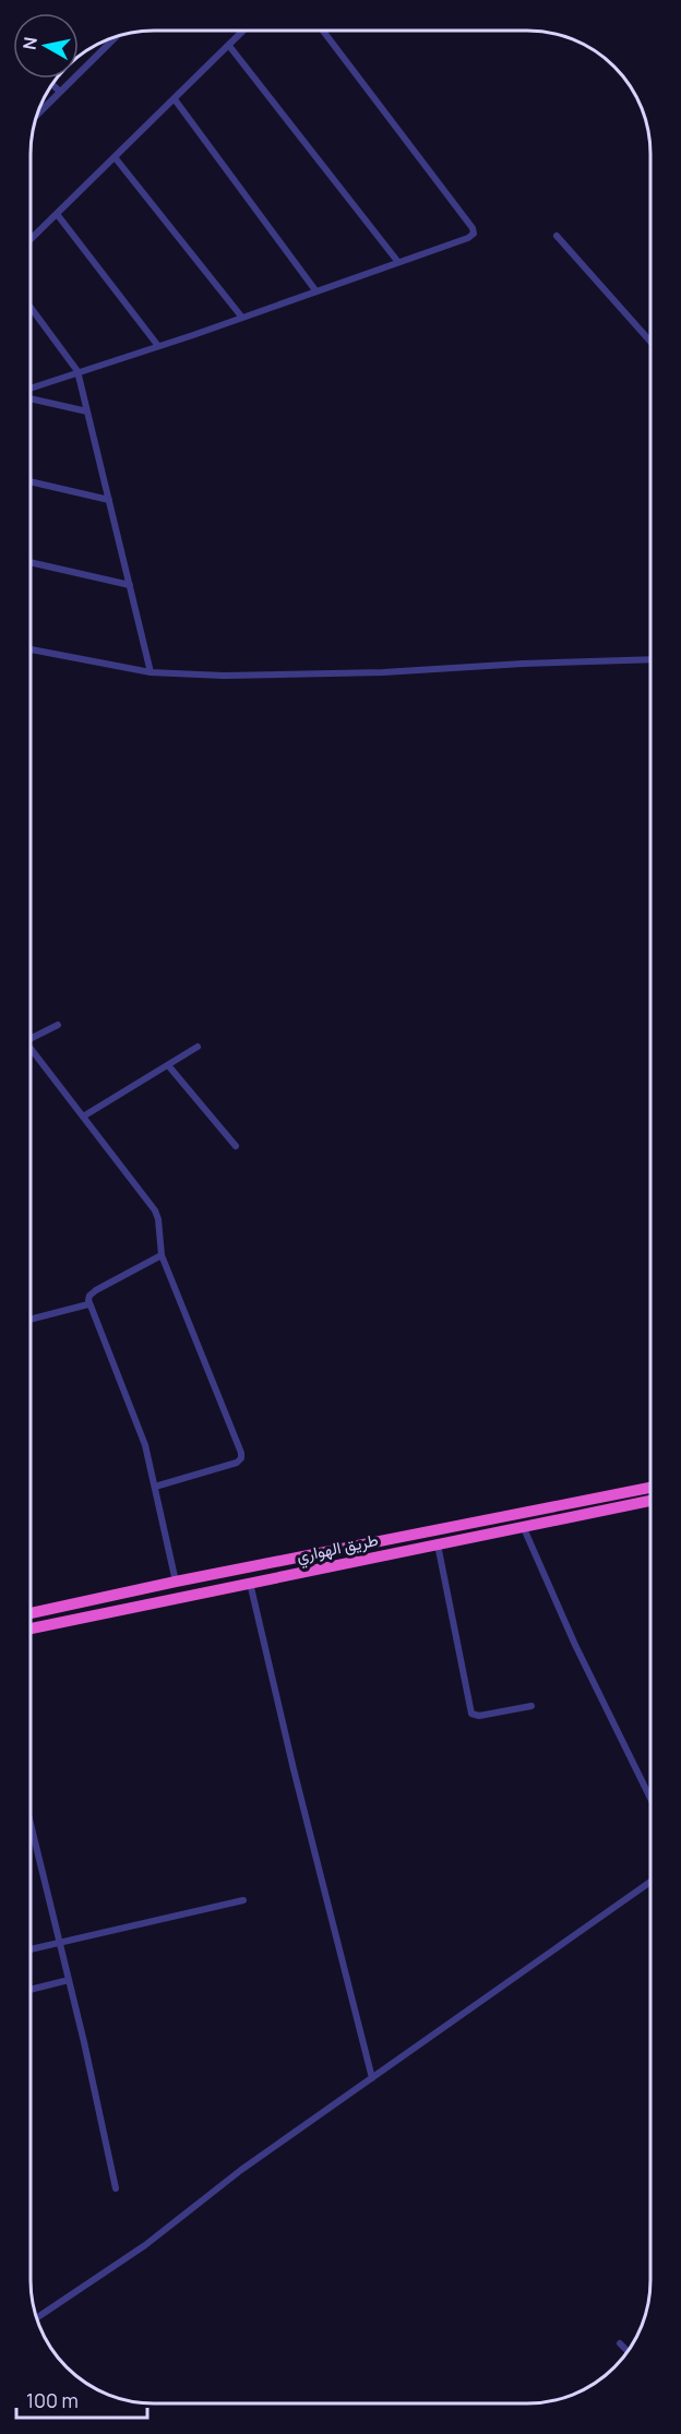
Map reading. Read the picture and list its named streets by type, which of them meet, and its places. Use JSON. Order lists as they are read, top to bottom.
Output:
{
  "streets": {
    "highway": ["طريق الهواري"]
  },
  "scale_bar": "100 m",
  "north": "left"
}
